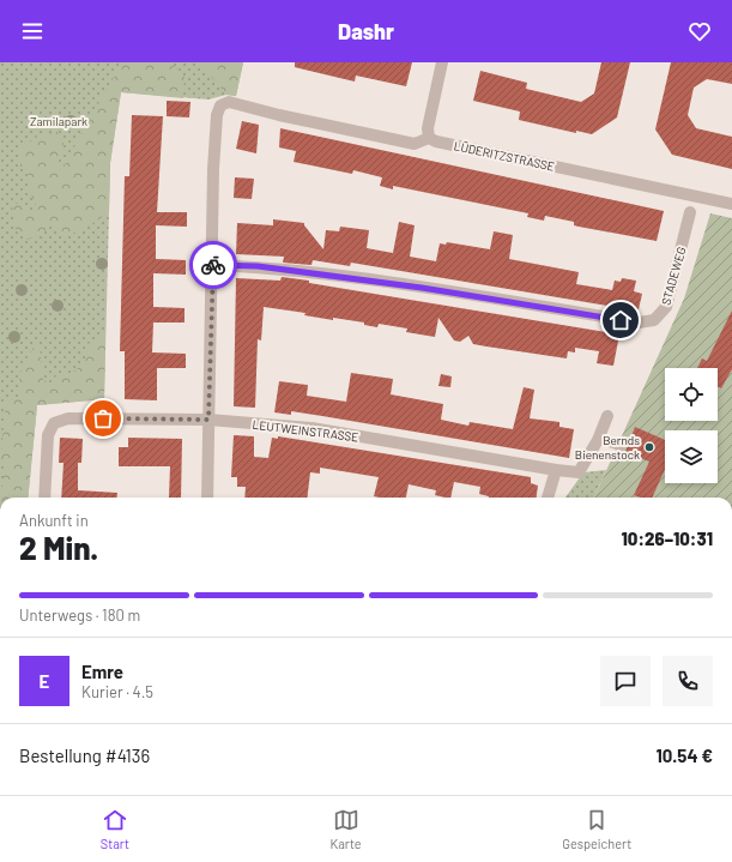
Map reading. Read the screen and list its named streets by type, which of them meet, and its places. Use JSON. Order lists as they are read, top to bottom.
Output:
{
  "streets": {
    "street": ["LÜDERITZSTRASSE", "STADEWEG", "LEUTWEINSTRASSE"]
  },
  "crossings": [
    ["LÜDERITZSTRASSE", "STADEWEG"]
  ],
  "parks": ["Zamilapark"],
  "places": ["Bernds Bienenstock"],
  "page": {
    "header": "Dashr",
    "heading": ["2 Min.", "Ankunft in", "10:26–10:31"],
    "panel": [
      "Emre",
      "Kurier · 4.5",
      "Bestellung #4136",
      "10.54 €"
    ],
    "bar": "Unterwegs · 180 m",
    "round": "E",
    "tabs": ["Start", "Karte", "Gespeichert"]
  }
}
